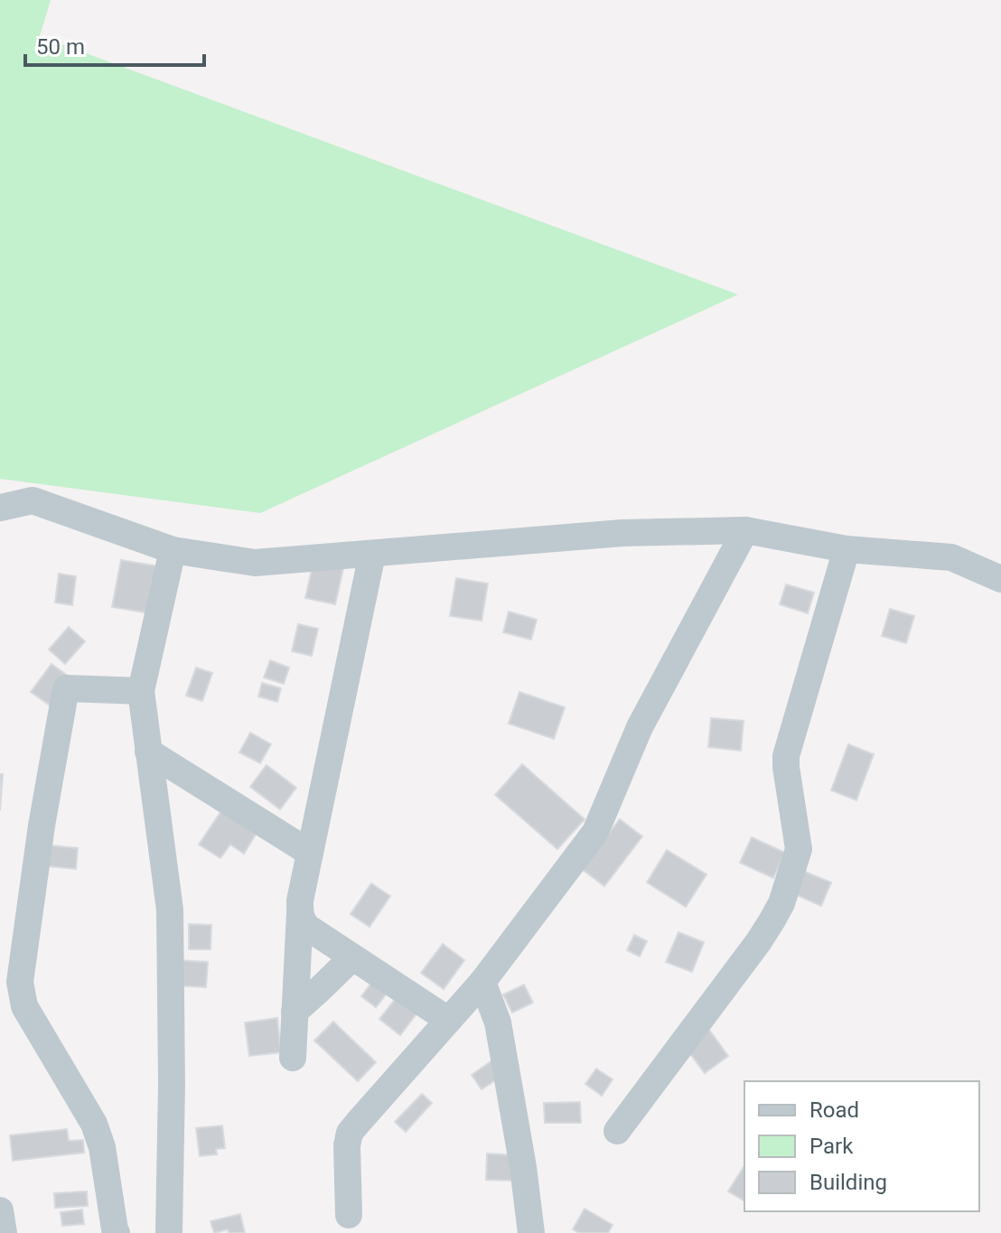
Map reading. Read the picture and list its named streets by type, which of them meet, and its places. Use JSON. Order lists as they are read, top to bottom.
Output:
{
  "legend": ["Road", "Park", "Building"],
  "scale_bar": "50 m"
}
